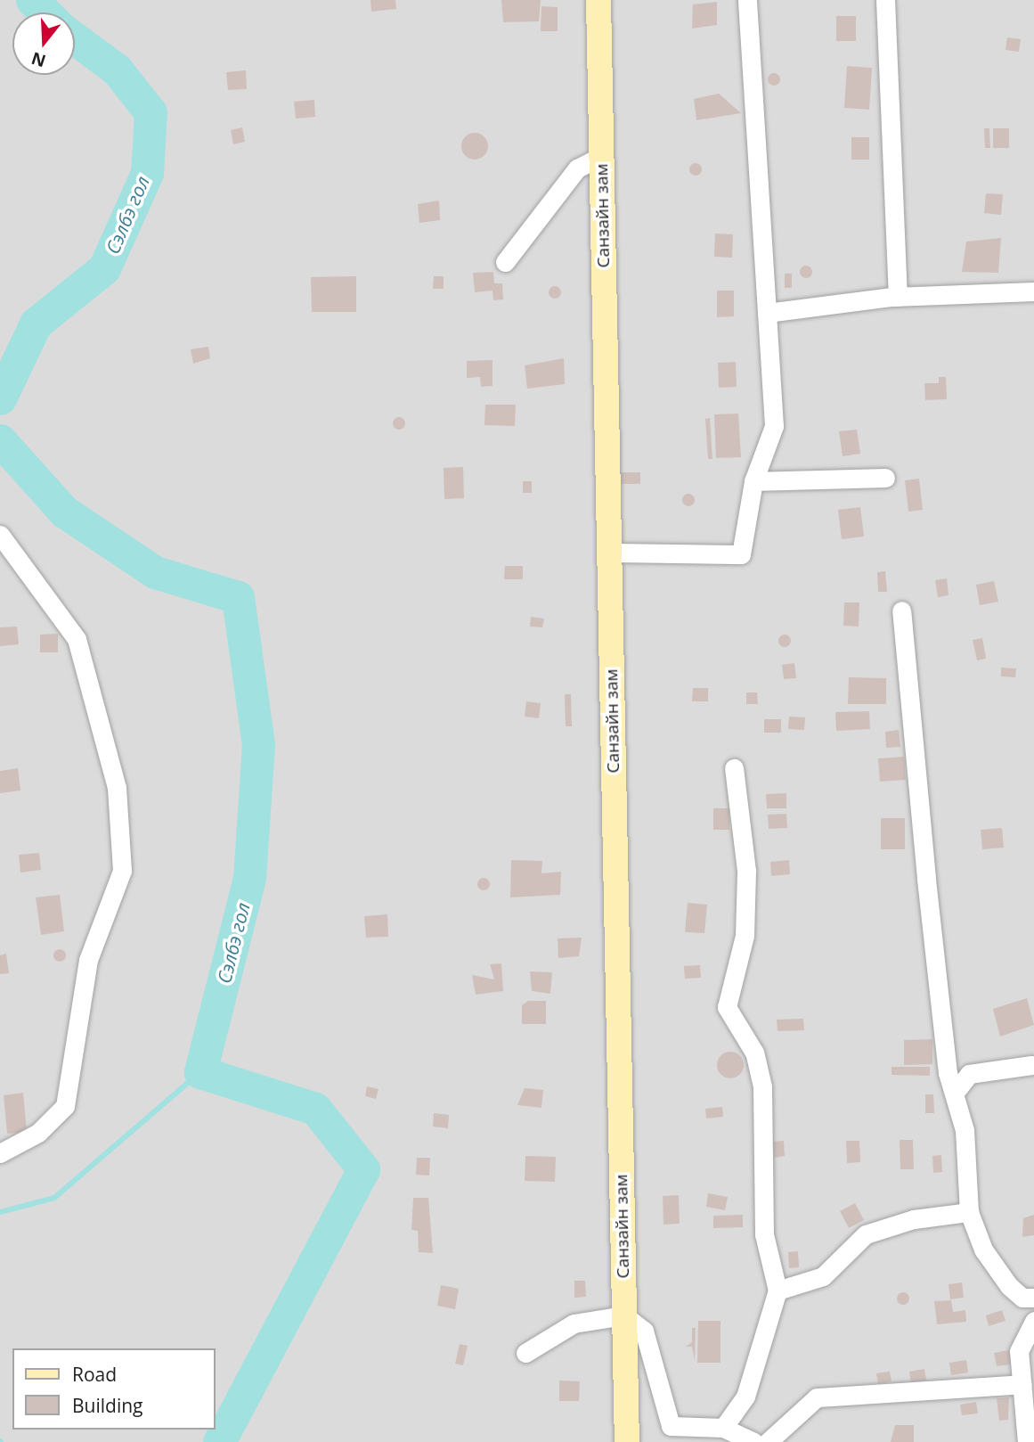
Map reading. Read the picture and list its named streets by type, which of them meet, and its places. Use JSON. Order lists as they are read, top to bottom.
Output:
{
  "streets": {
    "main road": ["Санзайн зам"]
  },
  "water": ["Сэлбэ гол"],
  "legend": ["Road", "Building"],
  "north": "bottom"
}
